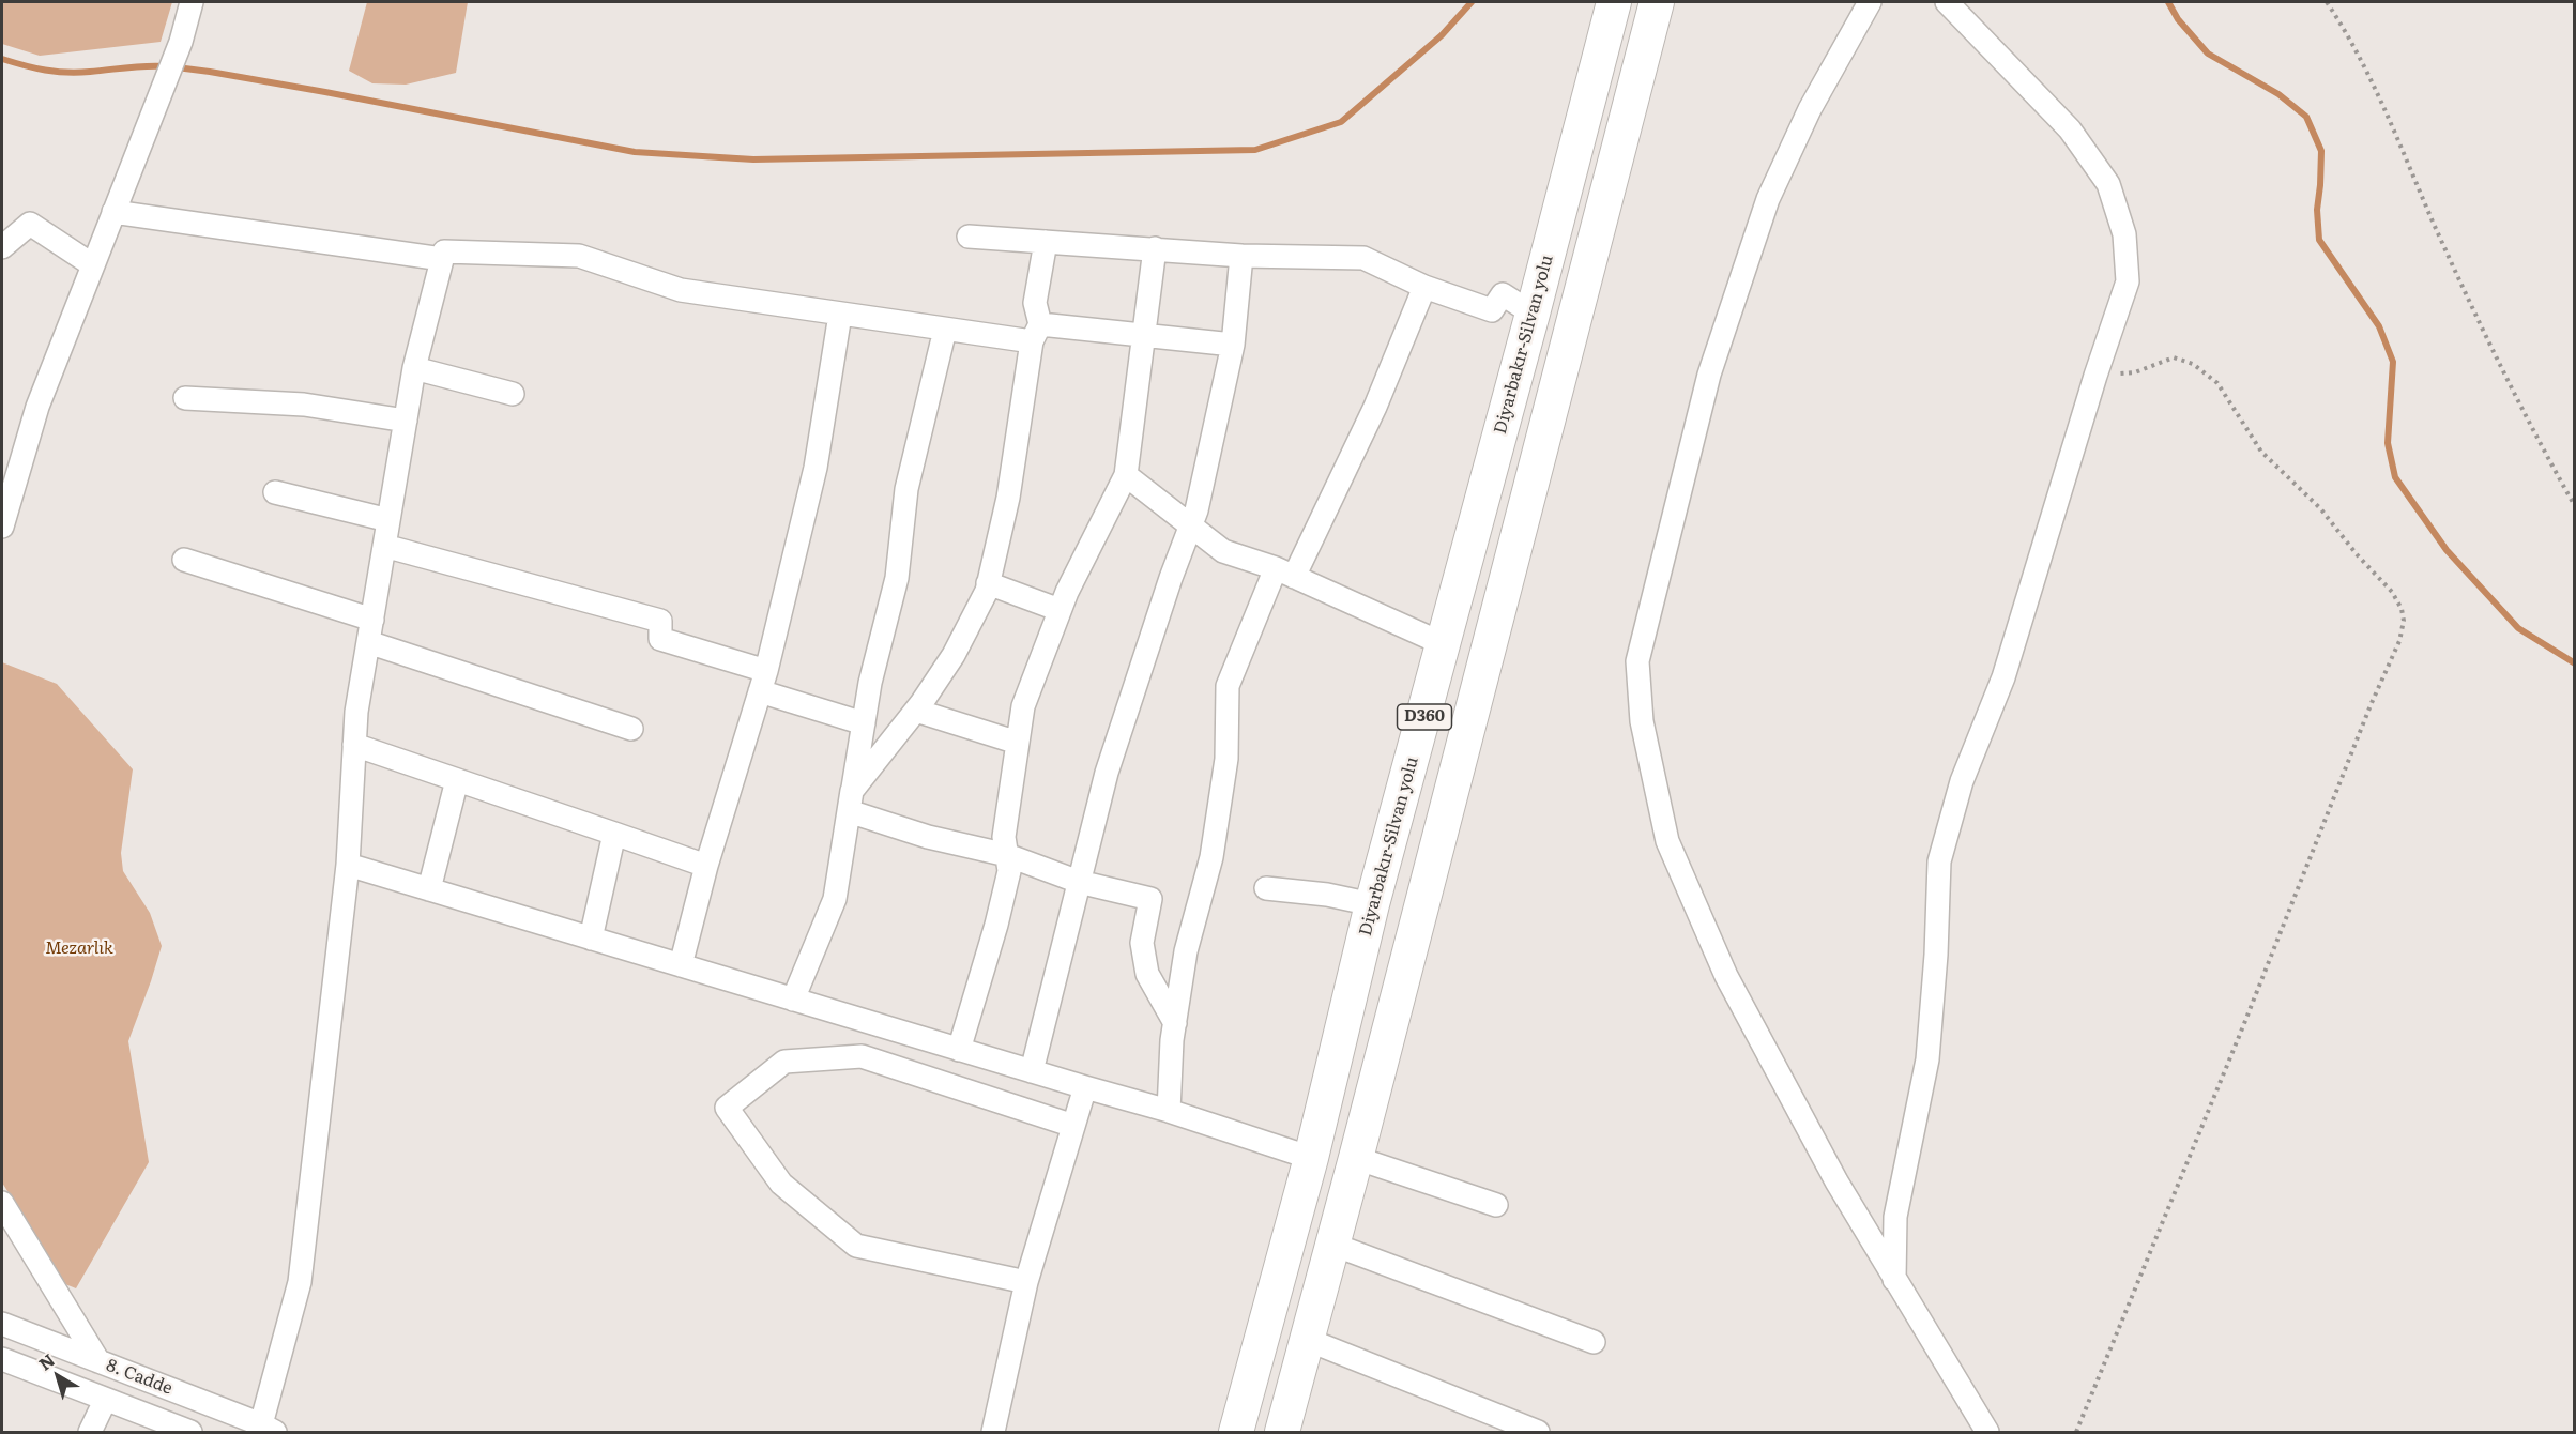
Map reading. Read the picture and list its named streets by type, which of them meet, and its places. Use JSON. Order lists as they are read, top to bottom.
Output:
{
  "streets": {
    "highway": ["Diyarbakır-Silvan yolu", "D360"],
    "street": ["8. Cadde"]
  },
  "parks": ["Mezarlık"],
  "north": "top left"
}
